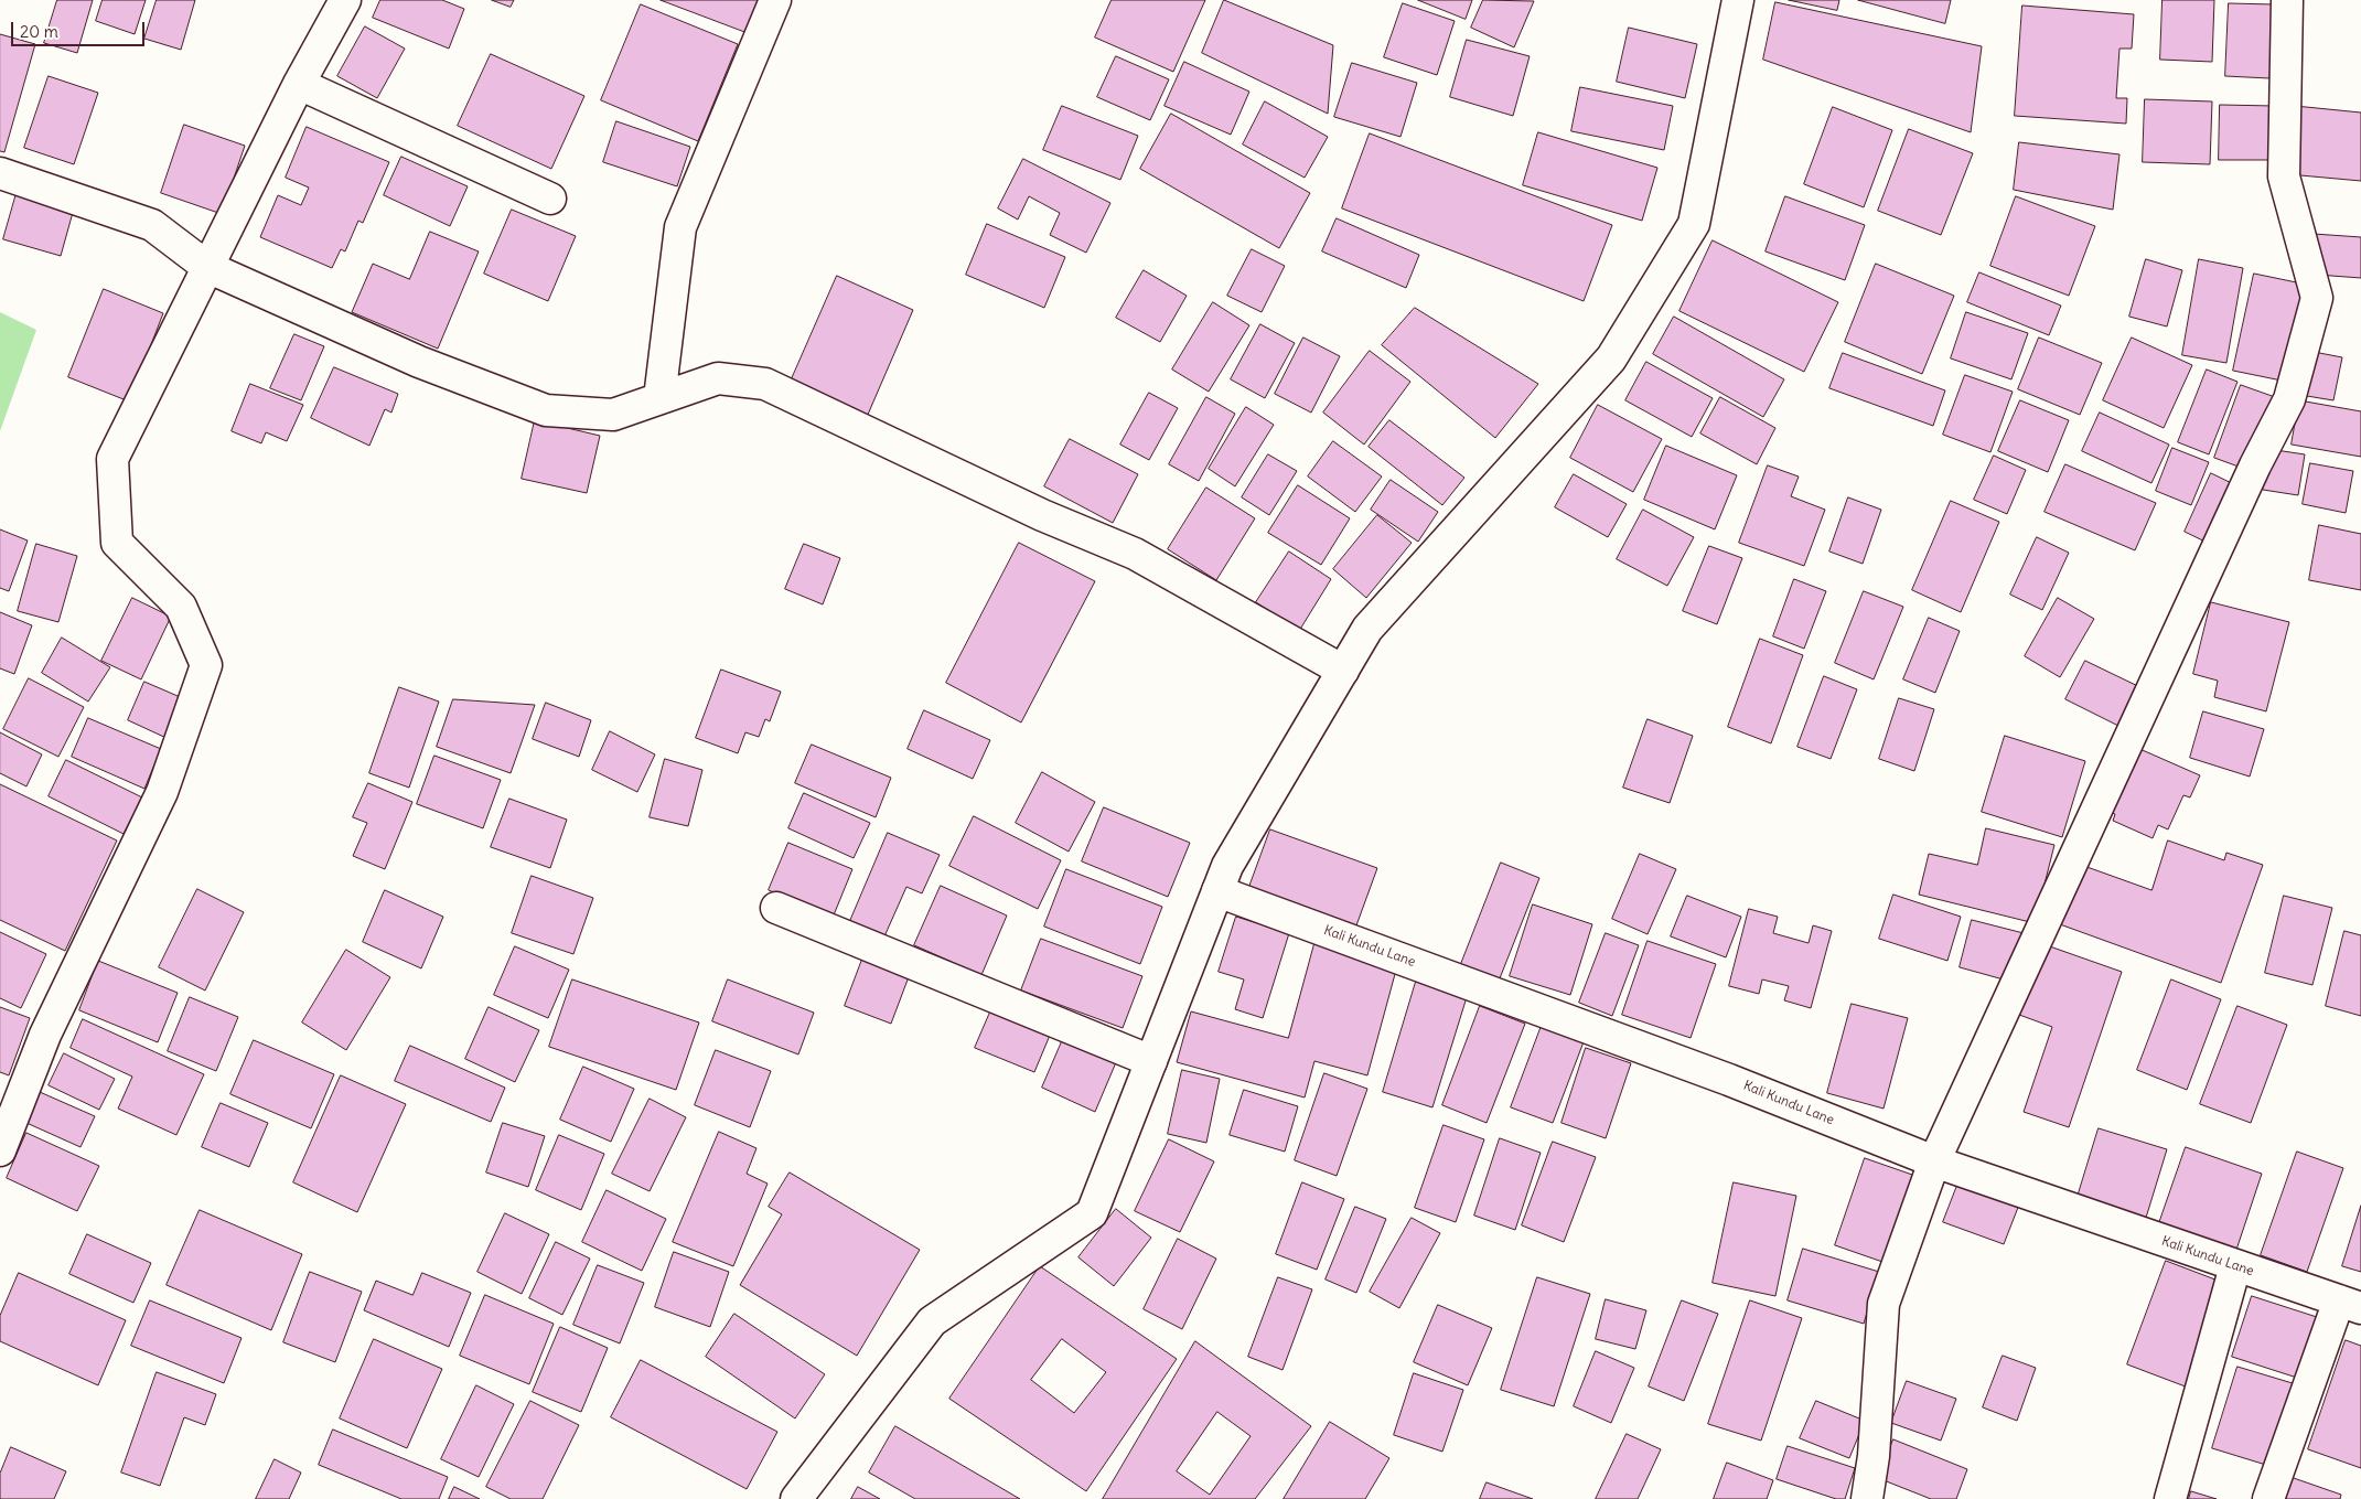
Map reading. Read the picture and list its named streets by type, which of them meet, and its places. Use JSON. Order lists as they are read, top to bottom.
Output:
{
  "streets": {
    "street": ["Kali Kundu Lane"]
  },
  "scale_bar": "20 m"
}
